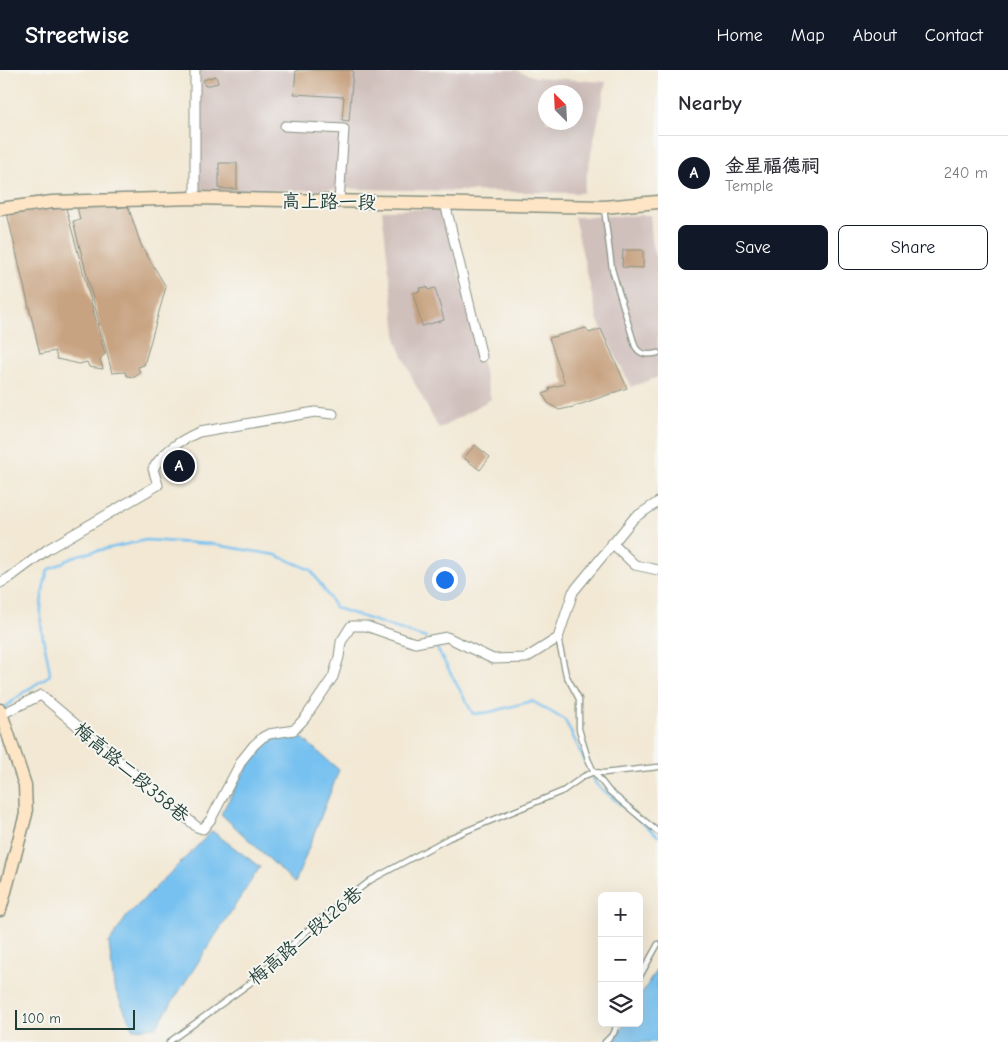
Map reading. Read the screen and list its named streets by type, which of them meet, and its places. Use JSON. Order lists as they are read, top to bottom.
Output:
{
  "streets": {
    "street": ["高上路一段", "梅高路二段358巷"],
    "lane": ["梅高路二段126巷"]
  },
  "scale_bar": "100 m",
  "north": "top left",
  "page": {
    "header": "Streetwise",
    "nav": [
      "Home",
      "Map",
      "About",
      "Contact"
    ],
    "heading": "Nearby",
    "list": [
      {
        "mark": "A",
        "name": "金星福德祠",
        "note": "Temple",
        "value": "240 m"
      }
    ],
    "buttons": ["Save", "Share"],
    "pins": "A",
    "map_buttons": ["+", "−"],
    "scale": "100 m"
  }
}
